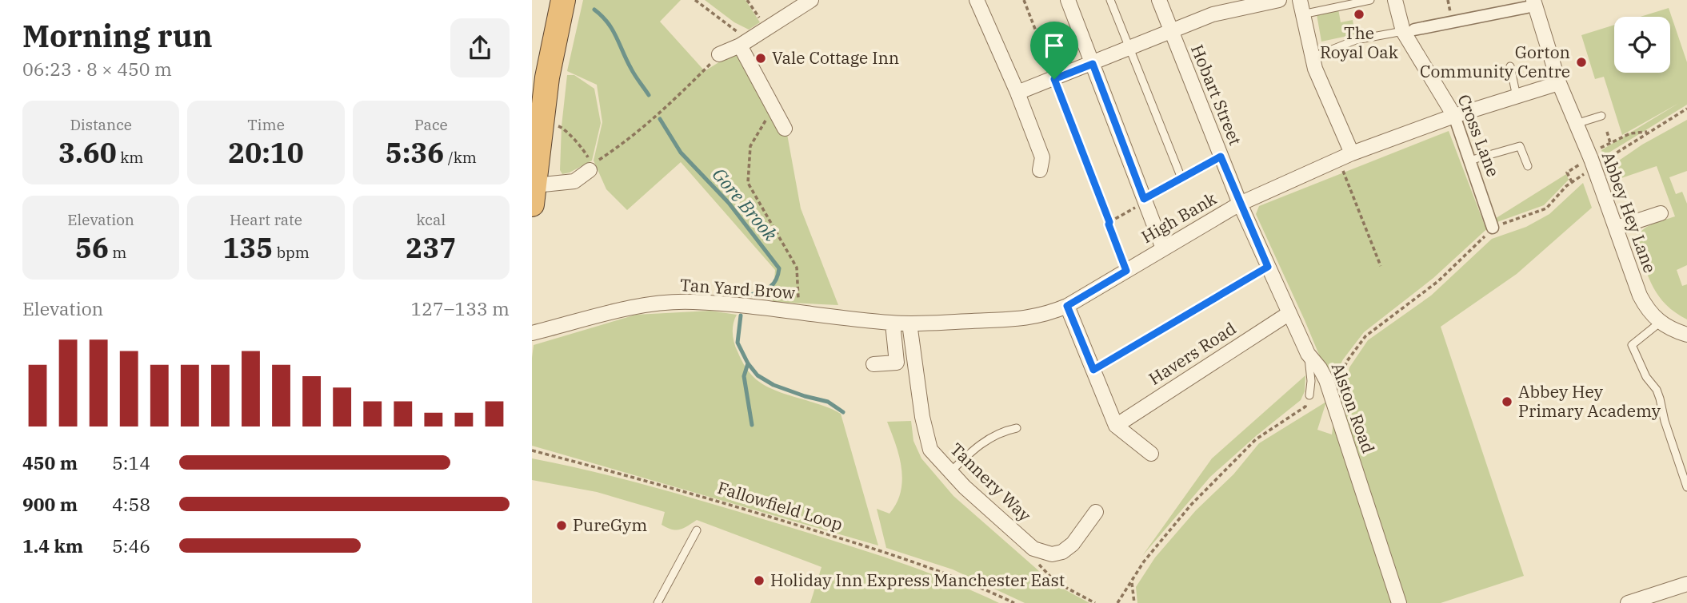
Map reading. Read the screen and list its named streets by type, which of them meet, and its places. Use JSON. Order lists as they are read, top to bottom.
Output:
{
  "streets": {
    "street": [
      "Hobart Street",
      "Cross Lane",
      "Abbey Hey Lane",
      "High Bank",
      "Tan Yard Brow",
      "Havers Road",
      "Alston Road",
      "Tannery Way"
    ],
    "path": ["Fallowfield Loop"]
  },
  "crossings": [
    ["Hobart Street", "High Bank"],
    ["Hobart Street", "Alston Road"],
    ["Cross Lane", "High Bank"],
    ["Abbey Hey Lane", "High Bank"],
    ["High Bank", "Tan Yard Brow"],
    ["High Bank", "Alston Road"],
    ["High Bank", "Tannery Way"],
    ["Tan Yard Brow", "Tannery Way"],
    ["Havers Road", "Alston Road"]
  ],
  "water": ["Gore Brook"],
  "places": [
    "The Royal Oak",
    "Vale Cottage Inn",
    "Gorton Community Centre",
    "Abbey Hey Primary Academy",
    "PureGym",
    "Holiday Inn Express Manchester East"
  ],
  "page": {
    "heading": ["Morning run", "06:23 · 8 × 450 m"],
    "stats": [
      ["Distance", "3.60 km"],
      ["Time", "20:10"],
      ["Pace", "5:36 /km"],
      ["Elevation", "56 m"],
      ["Heart rate", "135 bpm"],
      ["kcal", "237"]
    ],
    "chart": ["Elevation", "127–133 m"],
    "list": [
      {
        "name": "450 m",
        "note": "5:14"
      },
      {
        "name": "900 m",
        "note": "4:58"
      },
      {
        "name": "1.4 km",
        "note": "5:46"
      }
    ]
  }
}
